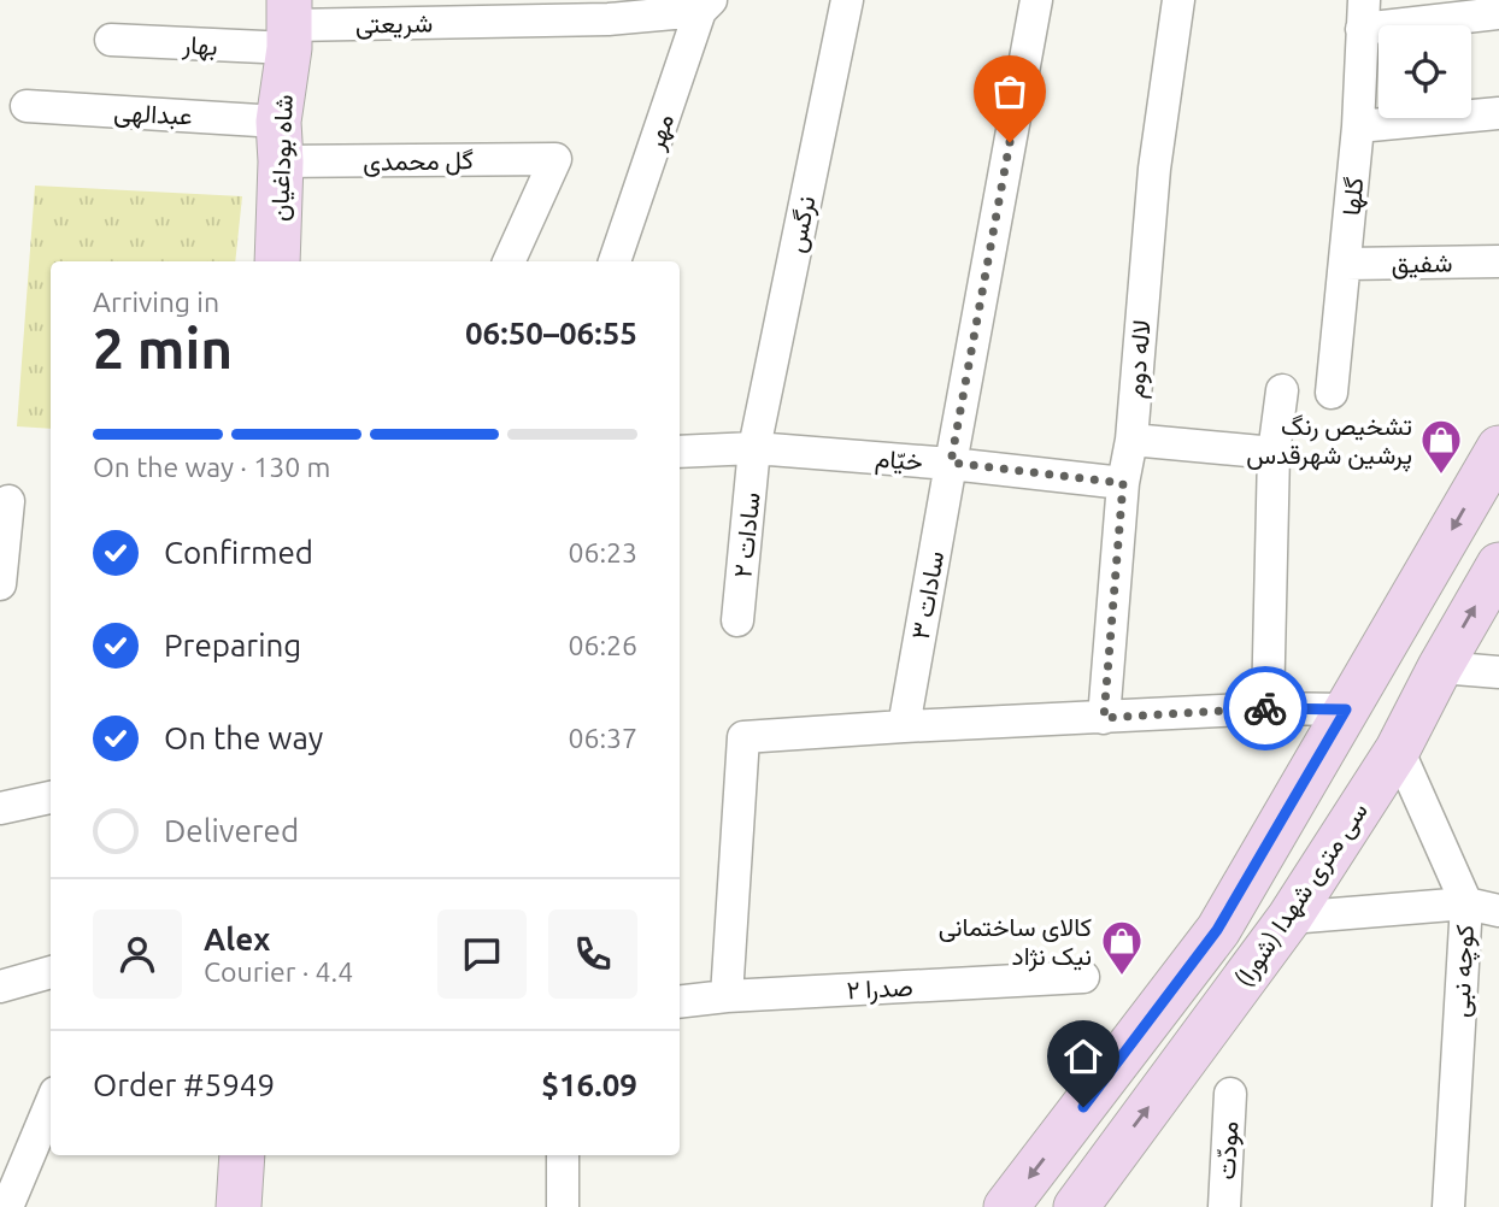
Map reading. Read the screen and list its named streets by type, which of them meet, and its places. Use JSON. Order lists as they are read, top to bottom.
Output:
{
  "streets": {
    "main road": ["شاه بوداغیان", "سی متری شهدا (شورا)"],
    "street": [
      "شریعتی",
      "بهار",
      "عبدالهی",
      "مهر",
      "گل محمدی",
      "گلها",
      "نرگس",
      "شفیق",
      "لاله دوم",
      "خیّام",
      "سادات ۲",
      "سادات ۳",
      "کوچه نبی",
      "صدرا ۲",
      "مودّت"
    ]
  },
  "crossings": [
    ["شریعتی", "بهار"],
    ["شریعتی", "مهر"],
    ["شریعتی", "شاه بوداغیان"],
    ["بهار", "شاه بوداغیان"],
    ["عبدالهی", "شاه بوداغیان"],
    ["عبدالهی", "گل محمدی"],
    ["شاه بوداغیان", "گل محمدی"],
    ["گلها", "شفیق"],
    ["نرگس", "خیّام"],
    ["نرگس", "سادات ۲"],
    ["لاله دوم", "خیّام"],
    ["خیّام", "سادات ۲"],
    ["خیّام", "سادات ۳"],
    ["سی متری شهدا (شورا)", "کوچه نبی"]
  ],
  "places": {
    "shop": ["تشخیص رنگ پرشین شهرقدس", "کالای ساختمانی نیک نژاد"]
  },
  "page": {
    "heading": ["2 min", "Arriving in", "06:50–06:55"],
    "panel": [
      "Alex",
      "Courier · 4.4",
      "Order #5949",
      "$16.09"
    ],
    "bar": "On the way · 130 m",
    "list": [
      ["Confirmed", "06:23"],
      ["Preparing", "06:26"],
      ["On the way", "06:37"],
      "Delivered"
    ]
  }
}
